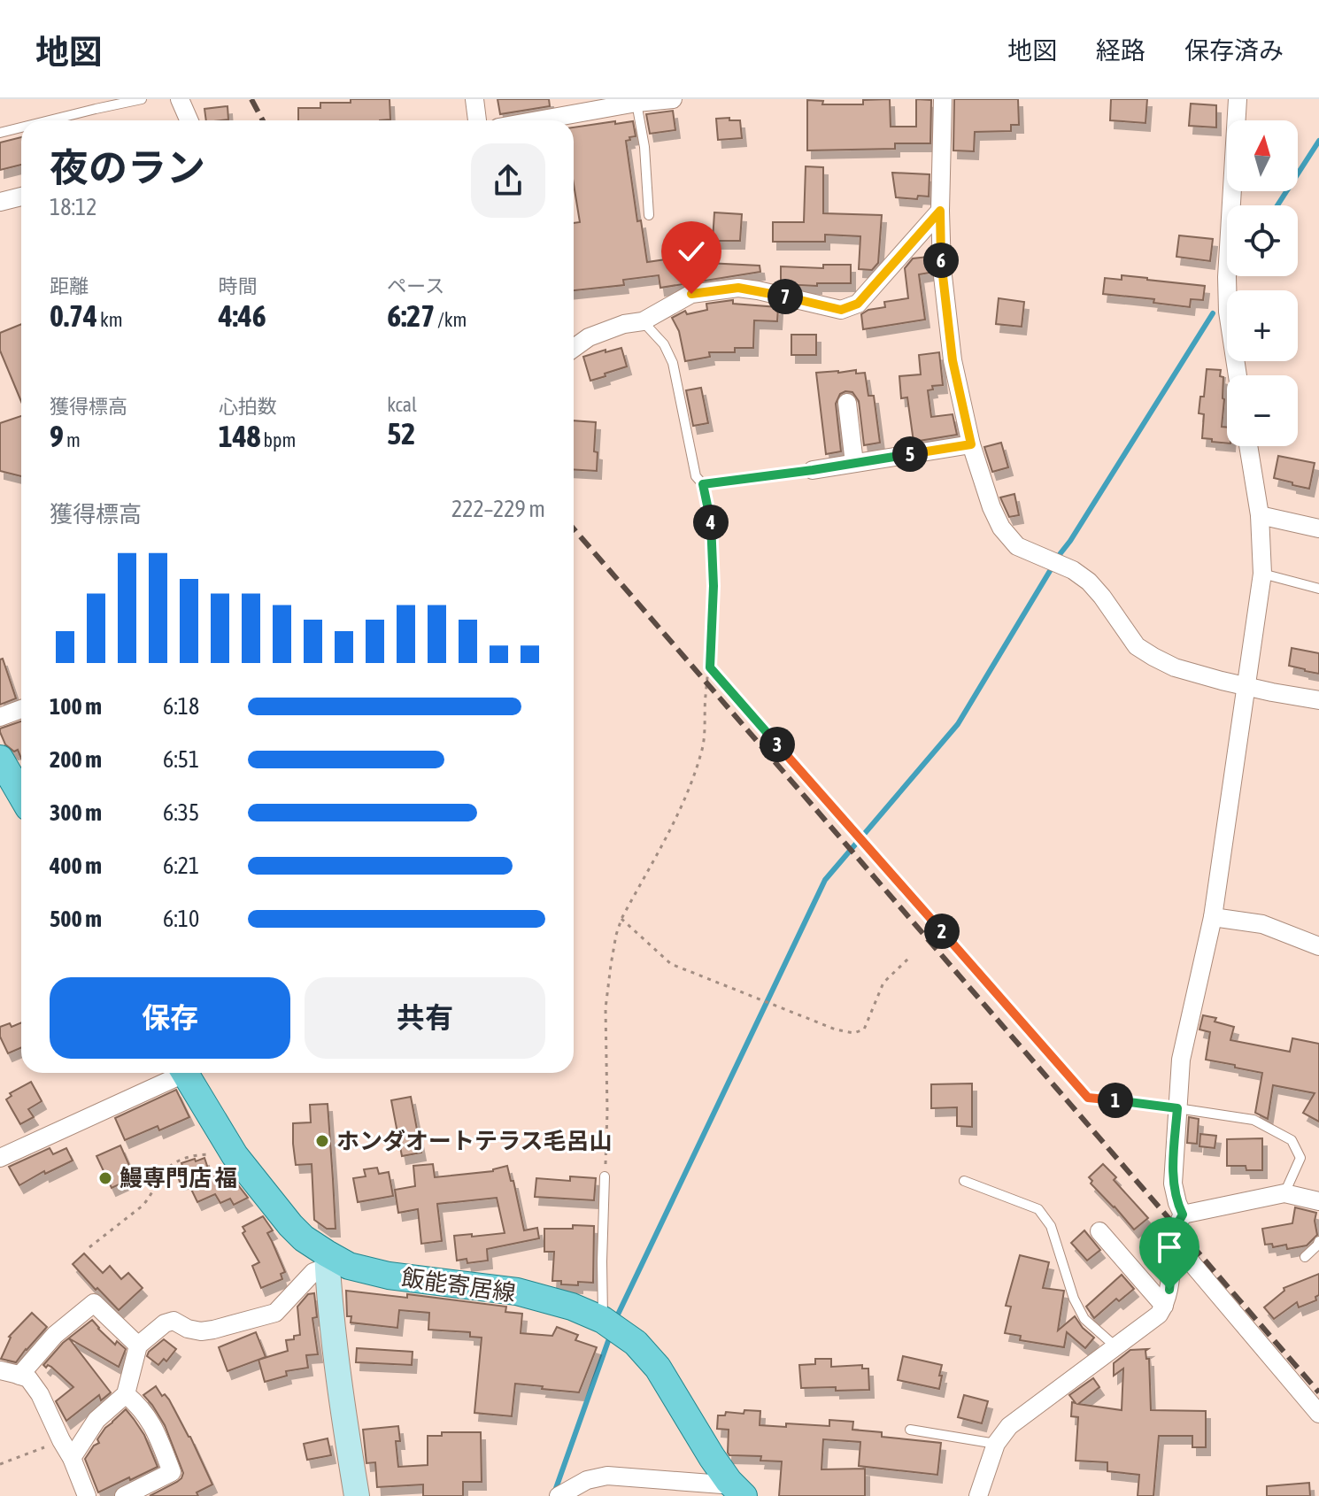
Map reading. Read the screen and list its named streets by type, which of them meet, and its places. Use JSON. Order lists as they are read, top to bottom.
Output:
{
  "streets": {
    "main road": ["飯能寄居線"]
  },
  "places": ["ホンダオートテラス毛呂山", "鰻専門店 福"],
  "north": "top",
  "page": {
    "header": "地図",
    "nav": ["地図", "経路", "保存済み"],
    "map_buttons": ["+", "−"],
    "heading": ["夜のラン", "18:12"],
    "stats": [
      ["距離", "0.74 km"],
      ["時間", "4:46"],
      ["ペース", "6:27 /km"],
      ["獲得標高", "9 m"],
      ["心拍数", "148 bpm"],
      ["kcal", "52"]
    ],
    "pins": [
      "6",
      "7",
      "5",
      "4",
      "3",
      "2",
      "1"
    ],
    "chart": ["獲得標高", "222–229 m"],
    "list": [
      {
        "name": "100 m",
        "note": "6:18"
      },
      {
        "name": "200 m",
        "note": "6:51"
      },
      {
        "name": "300 m",
        "note": "6:35"
      },
      {
        "name": "400 m",
        "note": "6:21"
      },
      {
        "name": "500 m",
        "note": "6:10"
      }
    ],
    "buttons": ["保存", "共有"]
  }
}
